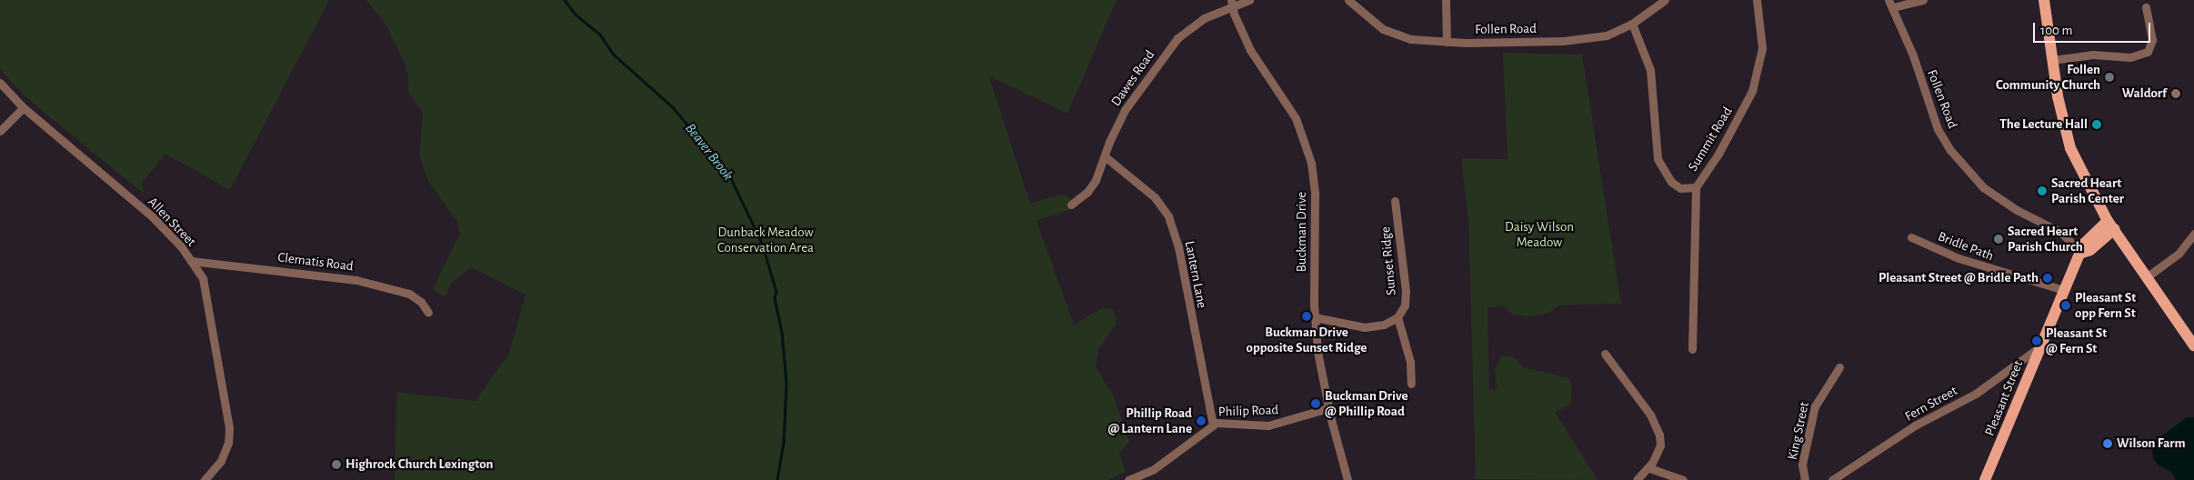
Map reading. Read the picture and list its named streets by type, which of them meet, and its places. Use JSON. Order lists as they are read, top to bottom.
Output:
{
  "streets": {
    "main road": ["Pleasant Street"],
    "street": [
      "Follen Road",
      "Dawes Road",
      "Summit Road",
      "Allen Street",
      "Buckman Drive",
      "Bridle Path",
      "Sunset Ridge",
      "Clematis Road",
      "Lantern Lane",
      "Fern Street",
      "Philip Road",
      "King Street"
    ]
  },
  "crossings": [
    ["Follen Road", "Pleasant Street"],
    ["Dawes Road", "Buckman Drive"],
    ["Dawes Road", "Lantern Lane"],
    ["Allen Street", "Clematis Road"],
    ["Buckman Drive", "Philip Road"],
    ["Bridle Path", "Pleasant Street"],
    ["Lantern Lane", "Philip Road"],
    ["Pleasant Street", "Fern Street"]
  ],
  "water": ["Beaver Brook"],
  "parks": ["Daisy Wilson Meadow", "Dunback Meadow Conservation Area"],
  "places": [
    "Follen Community Church",
    "Waldorf",
    "The Lecture Hall",
    "Sacred Heart Parish Center",
    "Sacred Heart Parish Church",
    "Pleasant Street @ Bridle Path",
    "Pleasant St opp Fern St",
    "Buckman Drive opposite Sunset Ridge",
    "Pleasant St @ Fern St",
    "Buckman Drive @ Phillip Road",
    "Phillip Road @ Lantern Lane",
    "Wilson Farm",
    "Highrock Church Lexington"
  ],
  "scale_bar": "100 m"
}
